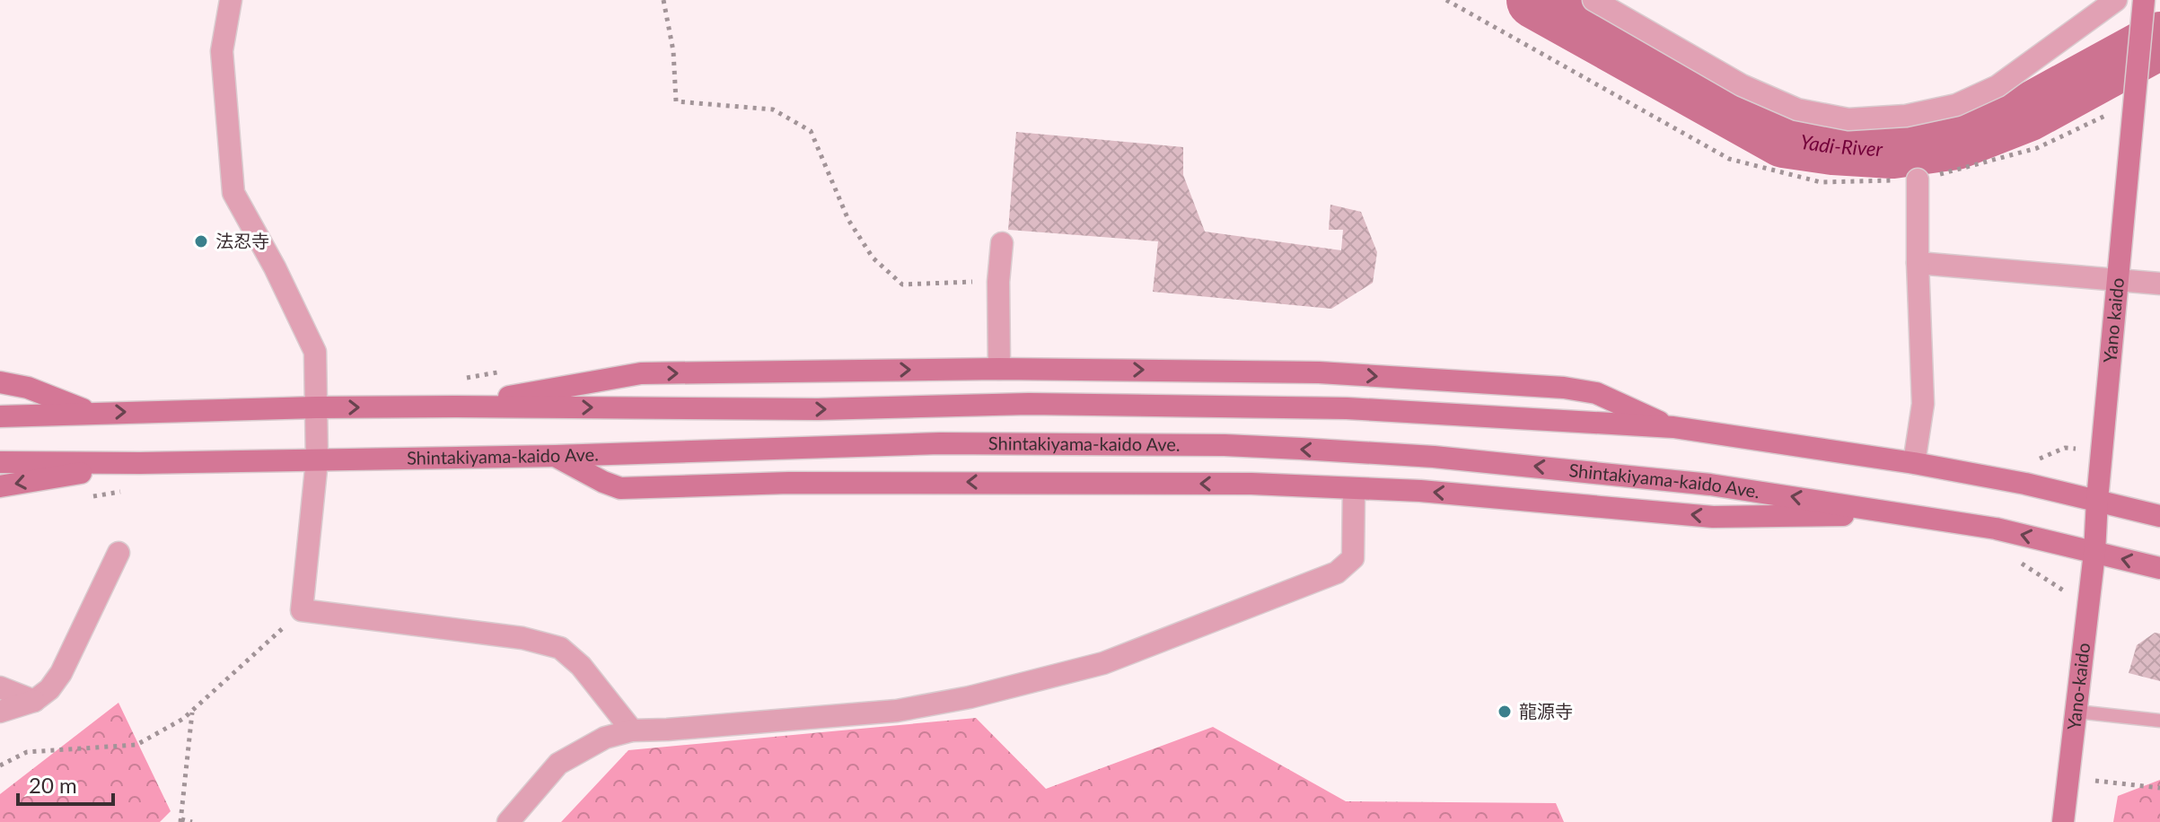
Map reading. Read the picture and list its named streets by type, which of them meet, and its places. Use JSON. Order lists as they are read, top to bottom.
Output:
{
  "streets": {
    "main road": ["Yano kaido", "Shintakiyama-kaido Ave.", "Yano-kaido"]
  },
  "crossings": [
    ["Yano kaido", "Shintakiyama-kaido Ave."],
    ["Yano kaido", "Yano-kaido"],
    ["Shintakiyama-kaido Ave.", "Yano-kaido"]
  ],
  "water": ["Yadi-River"],
  "places": ["法忍寺", "龍源寺"],
  "scale_bar": "20 m"
}
